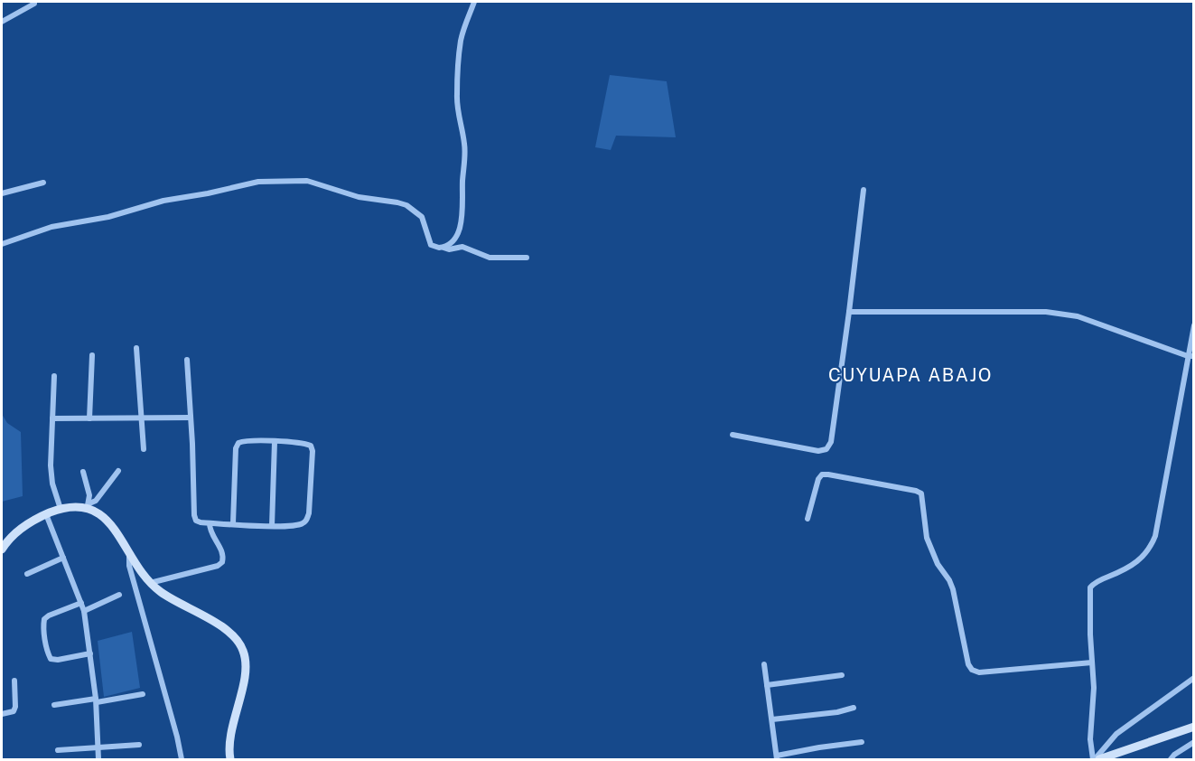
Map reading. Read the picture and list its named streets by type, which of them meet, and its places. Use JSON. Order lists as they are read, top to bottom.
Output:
{
  "districts": ["CUYUAPA ABAJO"]
}
